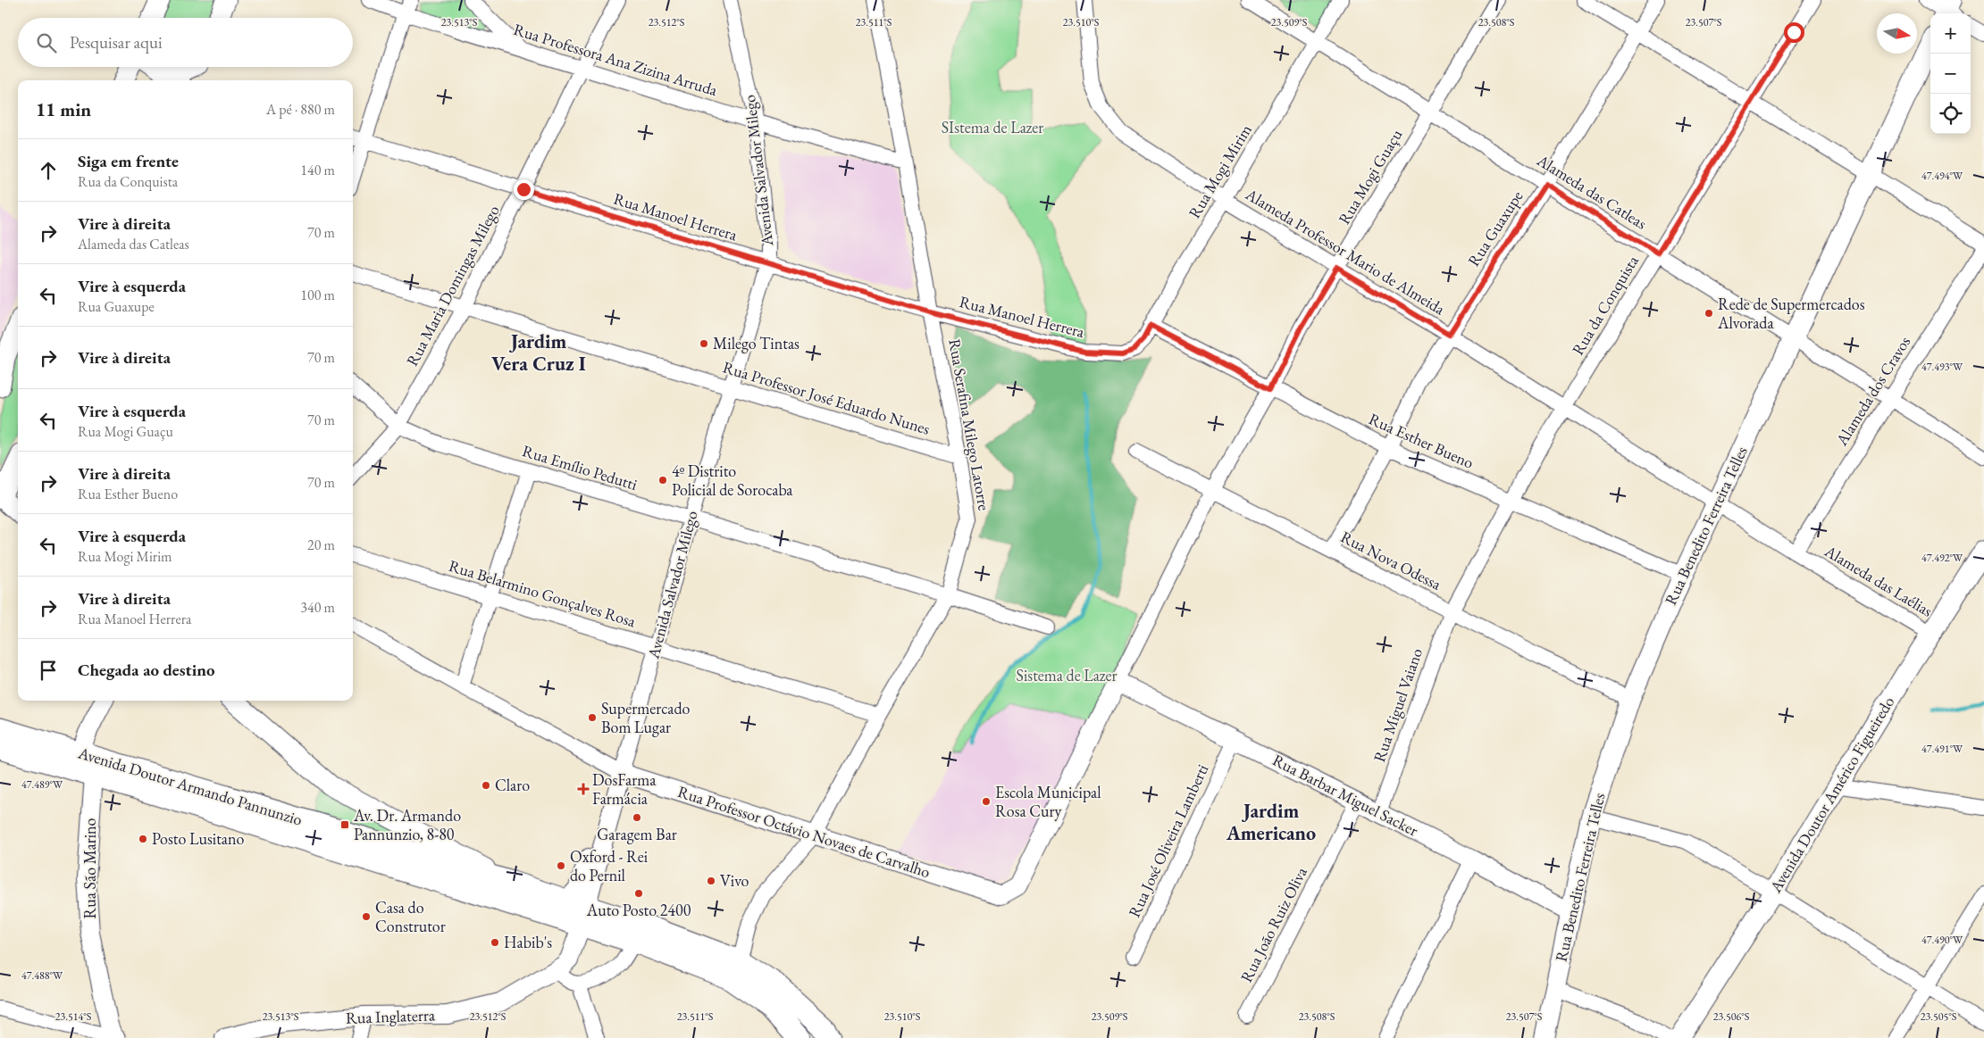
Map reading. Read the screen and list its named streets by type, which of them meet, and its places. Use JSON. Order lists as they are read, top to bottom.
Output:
{
  "streets": {
    "main road": ["Rua Benedito Ferreira Telles", "Avenida Doutor Armando Pannunzio", "Avenida Doutor Américo Figueiredo"],
    "street": [
      "Rua Professora Ana Zizina Arruda",
      "Avenida Salvador Milego",
      "Rua Mogi Mirim",
      "Rua Mogi Guaçu",
      "Alameda das Catleas",
      "Rua Manoel Herrera",
      "Rua Guaxupe",
      "Alameda Professor Mario de Almeida",
      "Rua Maria Domingas Milego",
      "Rua da Conquista",
      "Alameda dos Cravos",
      "Rua Professor José Eduardo Nunes",
      "Rua Serafina Milego Latorre",
      "Rua Esther Bueno",
      "Rua Emílio Pedutti",
      "Rua Nova Odessa",
      "Alameda das Laélias",
      "Rua Belarmino Gonçalves Rosa",
      "Rua Miguel Vaiano",
      "Rua Barbar Miguel Sacker",
      "Rua Professor Octávio Novaes de Carvalho",
      "Rua José Oliveira Lamberti",
      "Rua São Marino",
      "Rua João Ruiz Oliva",
      "Rua Inglaterra"
    ]
  },
  "crossings": [
    ["Rua Professora Ana Zizina Arruda", "Avenida Salvador Milego"],
    ["Rua Professora Ana Zizina Arruda", "Rua Maria Domingas Milego"],
    ["Rua Professora Ana Zizina Arruda", "Rua Serafina Milego Latorre"],
    ["Avenida Salvador Milego", "Rua Manoel Herrera"],
    ["Avenida Salvador Milego", "Rua Professor José Eduardo Nunes"],
    ["Avenida Salvador Milego", "Rua Emílio Pedutti"],
    ["Avenida Salvador Milego", "Rua Belarmino Gonçalves Rosa"],
    ["Avenida Salvador Milego", "Avenida Doutor Armando Pannunzio"],
    ["Avenida Salvador Milego", "Rua Professor Octávio Novaes de Carvalho"],
    ["Avenida Salvador Milego", "Rua Inglaterra"],
    ["Rua Mogi Mirim", "Alameda das Catleas"],
    ["Rua Mogi Mirim", "Rua Manoel Herrera"],
    ["Rua Mogi Mirim", "Alameda Professor Mario de Almeida"],
    ["Rua Mogi Mirim", "Rua Esther Bueno"],
    ["Rua Mogi Guaçu", "Alameda das Catleas"],
    ["Rua Mogi Guaçu", "Alameda Professor Mario de Almeida"],
    ["Rua Mogi Guaçu", "Rua Esther Bueno"],
    ["Rua Mogi Guaçu", "Rua Nova Odessa"],
    ["Rua Mogi Guaçu", "Rua Barbar Miguel Sacker"],
    ["Rua Mogi Guaçu", "Rua Professor Octávio Novaes de Carvalho"],
    ["Alameda das Catleas", "Rua Guaxupe"],
    ["Alameda das Catleas", "Rua da Conquista"],
    ["Alameda das Catleas", "Alameda dos Cravos"],
    ["Alameda das Catleas", "Rua Benedito Ferreira Telles"],
    ["Rua Manoel Herrera", "Rua Maria Domingas Milego"],
    ["Rua Manoel Herrera", "Rua Serafina Milego Latorre"],
    ["Rua Guaxupe", "Alameda Professor Mario de Almeida"],
    ["Rua Guaxupe", "Rua Esther Bueno"],
    ["Rua Guaxupe", "Rua Nova Odessa"],
    ["Alameda Professor Mario de Almeida", "Rua da Conquista"],
    ["Alameda Professor Mario de Almeida", "Rua Benedito Ferreira Telles"],
    ["Alameda Professor Mario de Almeida", "Alameda das Laélias"],
    ["Rua Maria Domingas Milego", "Rua Professor José Eduardo Nunes"],
    ["Rua Maria Domingas Milego", "Rua Emílio Pedutti"],
    ["Rua da Conquista", "Rua Esther Bueno"],
    ["Rua da Conquista", "Rua Nova Odessa"],
    ["Rua da Conquista", "Rua Miguel Vaiano"],
    ["Alameda dos Cravos", "Alameda das Laélias"],
    ["Rua Professor José Eduardo Nunes", "Rua Serafina Milego Latorre"],
    ["Rua Serafina Milego Latorre", "Rua Emílio Pedutti"],
    ["Rua Serafina Milego Latorre", "Rua Belarmino Gonçalves Rosa"],
    ["Rua Serafina Milego Latorre", "Rua Professor Octávio Novaes de Carvalho"],
    ["Rua Esther Bueno", "Rua Benedito Ferreira Telles"],
    ["Rua Benedito Ferreira Telles", "Rua Nova Odessa"],
    ["Rua Benedito Ferreira Telles", "Alameda das Laélias"],
    ["Rua Benedito Ferreira Telles", "Rua Barbar Miguel Sacker"],
    ["Rua Nova Odessa", "Rua Miguel Vaiano"],
    ["Alameda das Laélias", "Avenida Doutor Américo Figueiredo"],
    ["Rua Miguel Vaiano", "Rua Barbar Miguel Sacker"],
    ["Avenida Doutor Armando Pannunzio", "Rua São Marino"],
    ["Avenida Doutor Armando Pannunzio", "Rua Inglaterra"],
    ["Rua Barbar Miguel Sacker", "Rua Professor Octávio Novaes de Carvalho"],
    ["Rua Barbar Miguel Sacker", "Rua José Oliveira Lamberti"],
    ["Rua Barbar Miguel Sacker", "Rua João Ruiz Oliva"]
  ],
  "districts": ["Jardim Vera Cruz I", "Jardim Americano"],
  "parks": ["SIstema de Lazer", "Sistema de Lazer"],
  "places": {
    "other": [
      "Rede de Supermercados Alvorada",
      "Milego Tintas",
      "4º Distrito Policial de Sorocaba",
      "Supermercado Bom Lugar",
      "Claro",
      "Escola Municipal Rosa Cury",
      "Garagem Bar",
      "Posto Lusitano",
      "Oxford - Rei do Pernil",
      "Vivo",
      "Auto Posto 2400",
      "Casa do Construtor",
      "Habib's"
    ],
    "health": ["DosFarma Farmácia"],
    "transit": ["Av. Dr. Armando Pannunzio, 8-80"]
  },
  "north": "right",
  "page": {
    "map_buttons": ["+", "−"],
    "search": "Pesquisar aqui",
    "heading": ["11 min", "A pé · 880 m"],
    "list": [
      ["Siga em frente", "Rua da Conquista", "140 m"],
      ["Vire à direita", "Alameda das Catleas", "70 m"],
      ["Vire à esquerda", "Rua Guaxupe", "100 m"],
      ["Vire à direita", "70 m"],
      ["Vire à esquerda", "Rua Mogi Guaçu", "70 m"],
      ["Vire à direita", "Rua Esther Bueno", "70 m"],
      ["Vire à esquerda", "Rua Mogi Mirim", "20 m"],
      ["Vire à direita", "Rua Manoel Herrera", "340 m"],
      "Chegada ao destino"
    ]
  },
  "coordinates": [
    "23.513°S",
    "23.512°S",
    "23.511°S",
    "23.510°S",
    "23.509°S",
    "23.508°S",
    "23.507°S",
    "47.494°W",
    "47.493°W",
    "47.492°W",
    "47.491°W",
    "47.489°W",
    "47.490°W",
    "47.488°W",
    "23.514°S",
    "23.506°S",
    "23.505°S"
  ]
}
